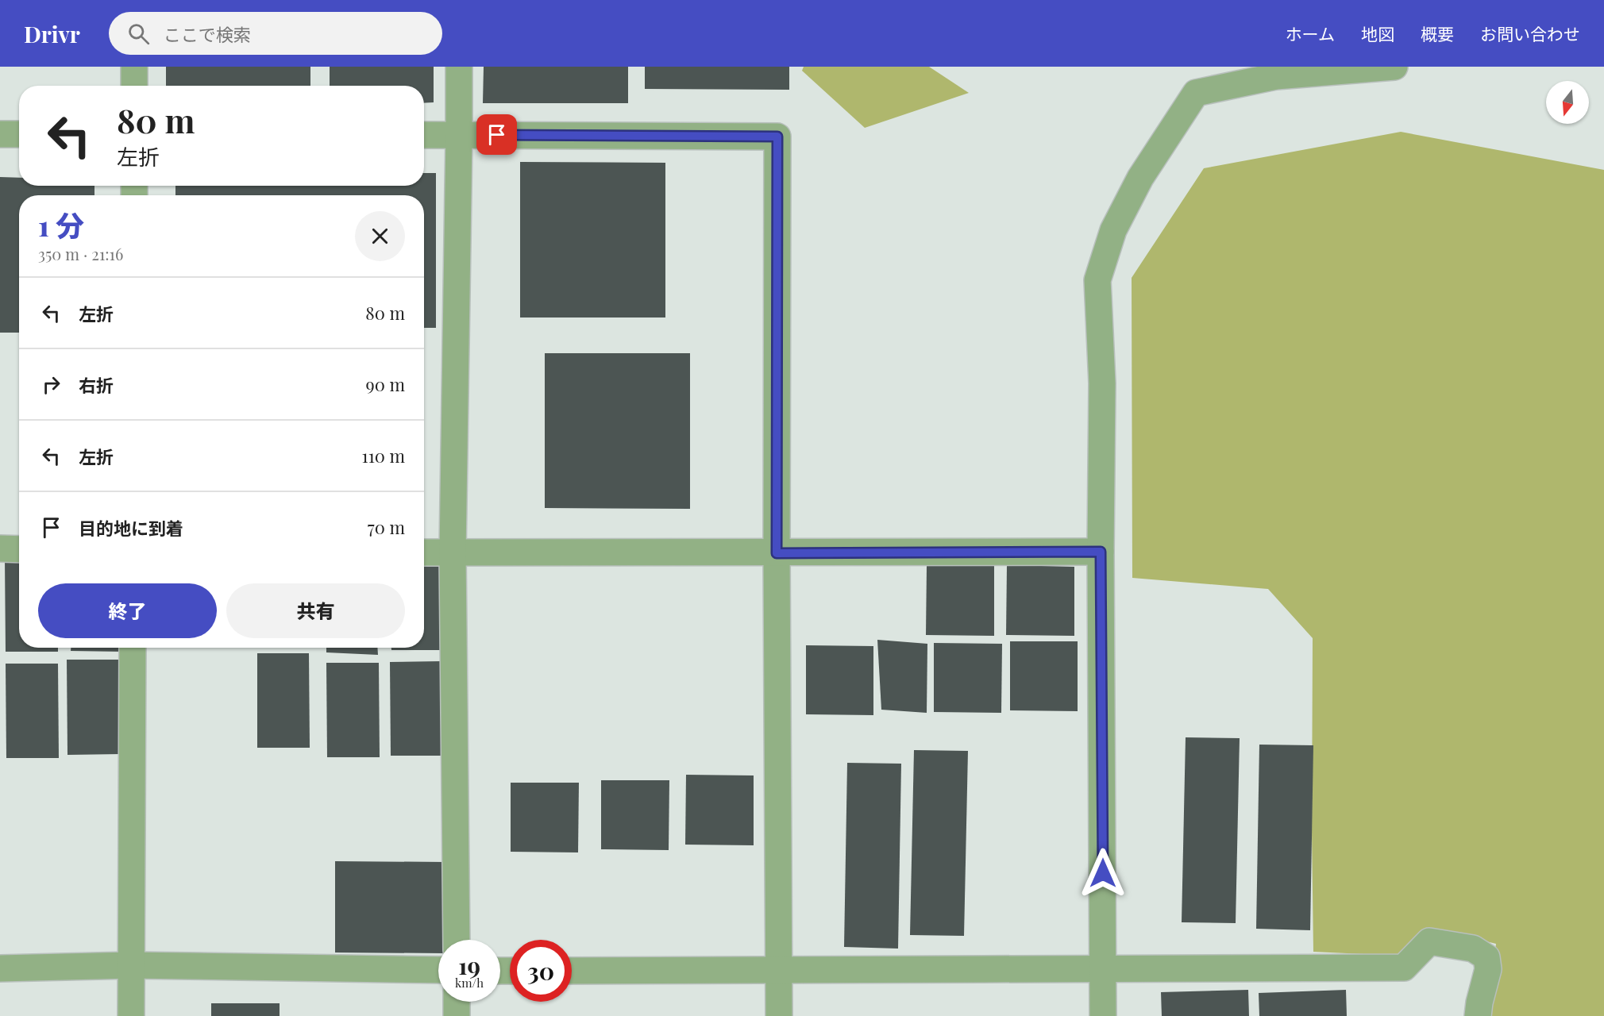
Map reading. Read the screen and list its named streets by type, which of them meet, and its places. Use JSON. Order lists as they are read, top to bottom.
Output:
{
  "north": "bottom",
  "page": {
    "header": "Drivr",
    "search": "ここで検索",
    "nav": [
      "ホーム",
      "地図",
      "概要",
      "お問い合わせ"
    ],
    "turn": ["80 m", "左折"],
    "heading": ["1 分", "350 m · 21:16"],
    "list": [
      {
        "name": "左折",
        "value": "80 m"
      },
      {
        "name": "右折",
        "value": "90 m"
      },
      {
        "name": "左折",
        "value": "110 m"
      },
      {
        "name": "目的地に到着",
        "value": "70 m"
      }
    ],
    "buttons": ["終了", "共有"],
    "speed": "19 km/h",
    "limit": "30"
  }
}
